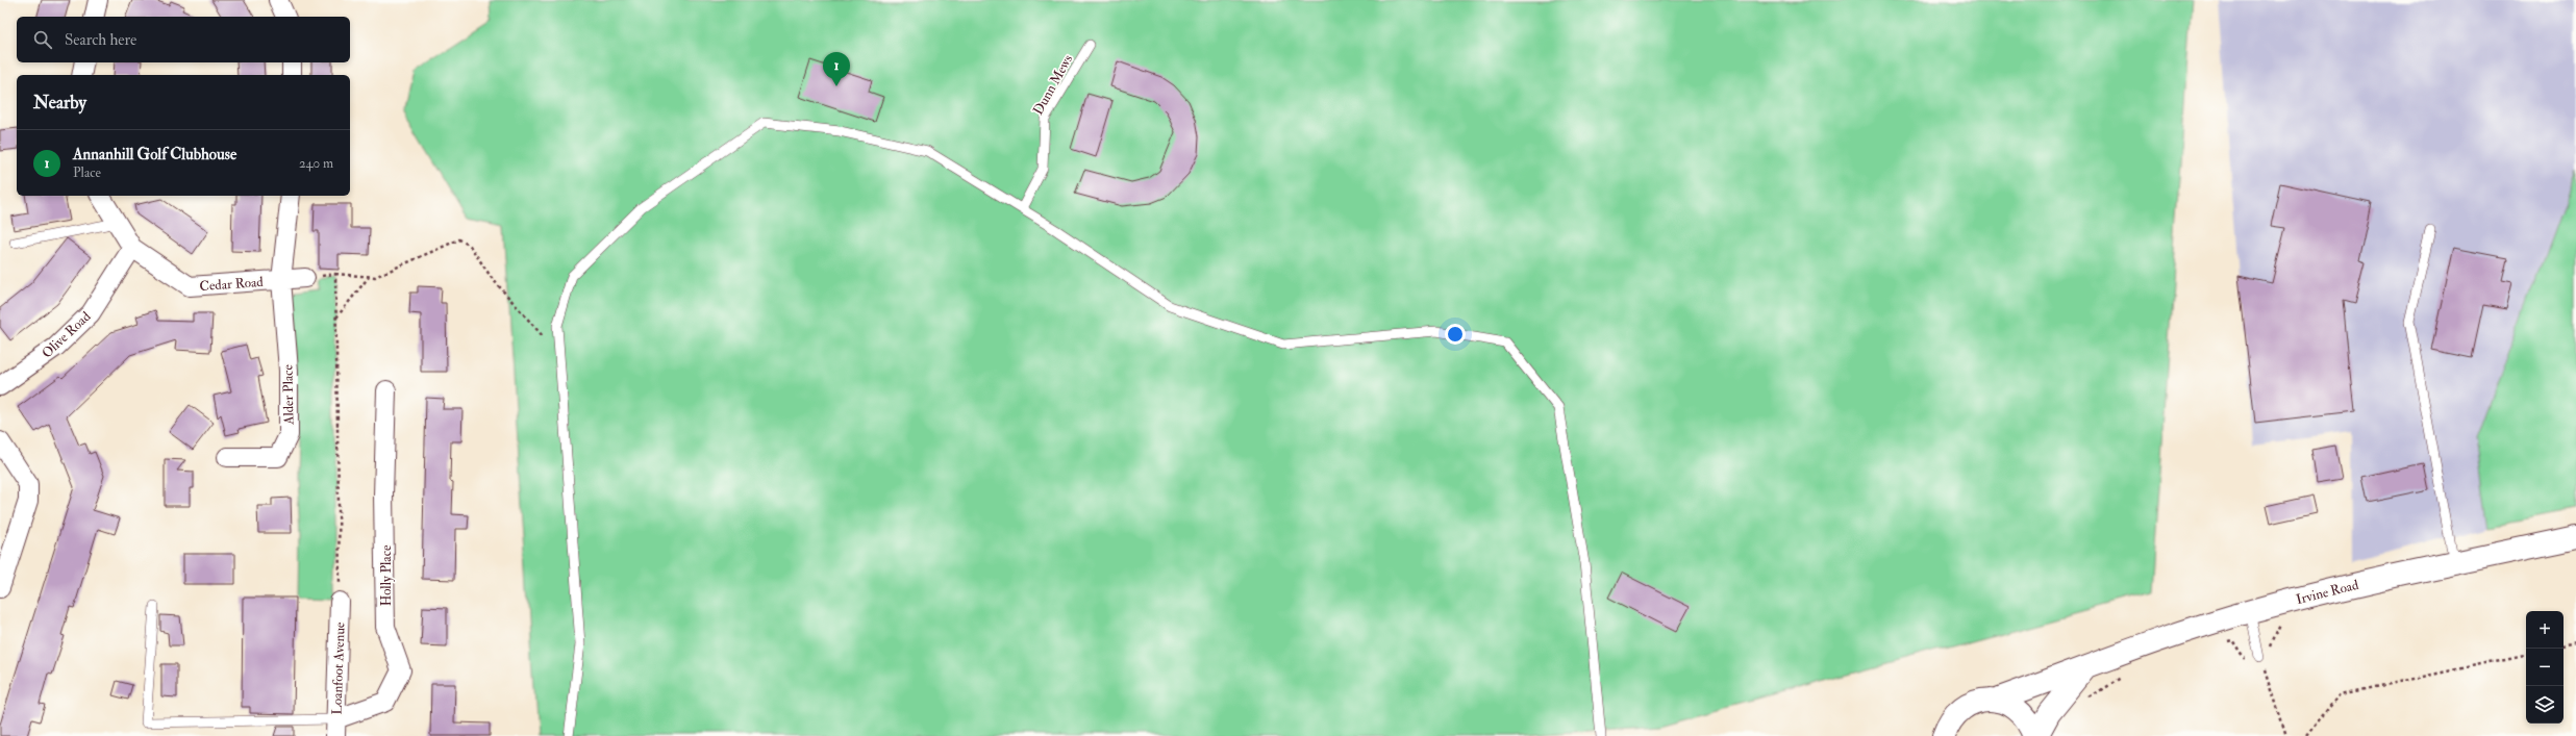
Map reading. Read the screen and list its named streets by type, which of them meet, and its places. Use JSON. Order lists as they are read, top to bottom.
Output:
{
  "streets": {
    "main road": ["Irvine Road"],
    "street": [
      "Cedar Road",
      "Olive Road",
      "Alder Place",
      "Holly Place",
      "Loanfoot Avenue"
    ],
    "lane": ["Dunn Mews"]
  },
  "crossings": [
    ["Cedar Road", "Olive Road"],
    ["Cedar Road", "Alder Place"],
    ["Holly Place", "Loanfoot Avenue"]
  ],
  "page": {
    "search": "Search here",
    "pins": "1",
    "heading": "Nearby",
    "list": [
      {
        "mark": "1",
        "name": "Annanhill Golf Clubhouse",
        "note": "Place",
        "value": "240 m"
      }
    ],
    "map_buttons": ["+", "−"]
  }
}
